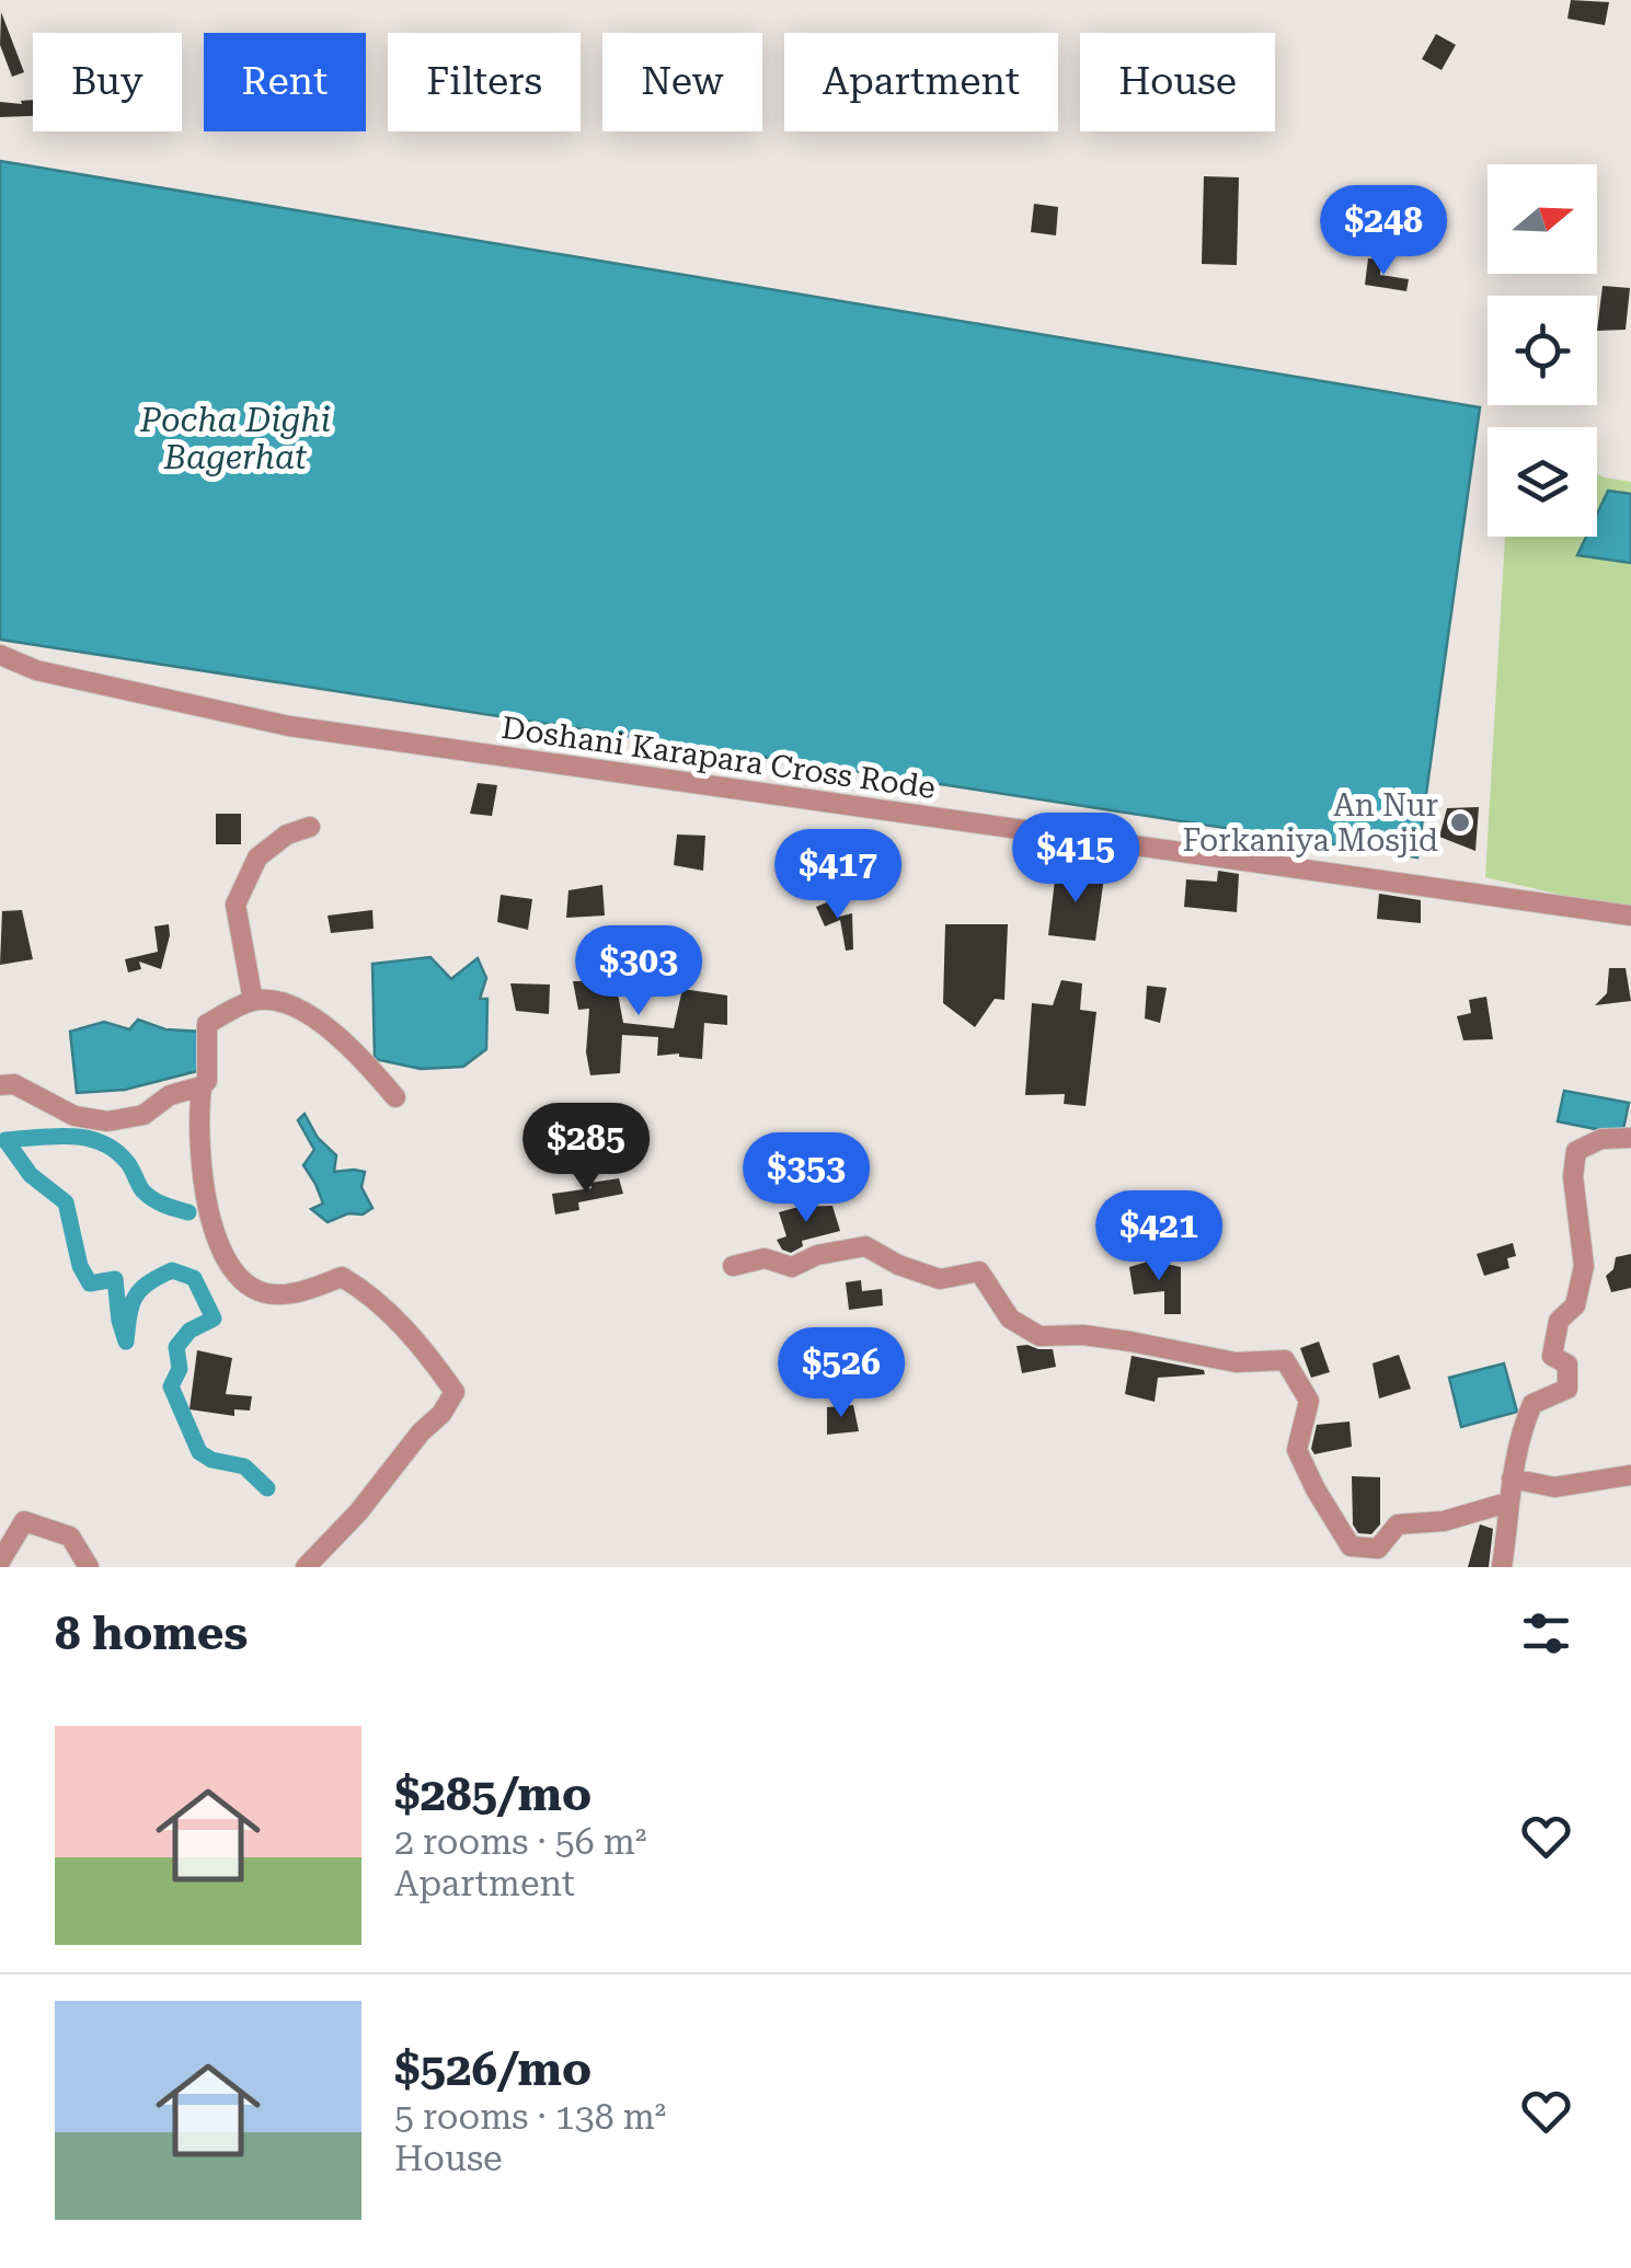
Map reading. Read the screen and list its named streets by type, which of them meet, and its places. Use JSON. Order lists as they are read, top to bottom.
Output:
{
  "streets": {
    "street": ["Doshani Karapara Cross Rode"]
  },
  "water": ["Pocha Dighi Bagerhat"],
  "places": ["An Nur Forkaniya Mosjid"],
  "north": "right",
  "page": {
    "chip": [
      "Buy",
      "Rent",
      "Filters",
      "New",
      "Apartment",
      "House"
    ],
    "price": [
      "$248",
      "$415",
      "$417",
      "$303",
      "$285",
      "$353",
      "$421",
      "$526"
    ],
    "heading": "8 homes",
    "list": [
      {
        "name": "$285/mo",
        "note": "2 rooms · 56 m² · Apartment"
      },
      {
        "name": "$526/mo",
        "note": "5 rooms · 138 m² · House"
      }
    ]
  }
}
